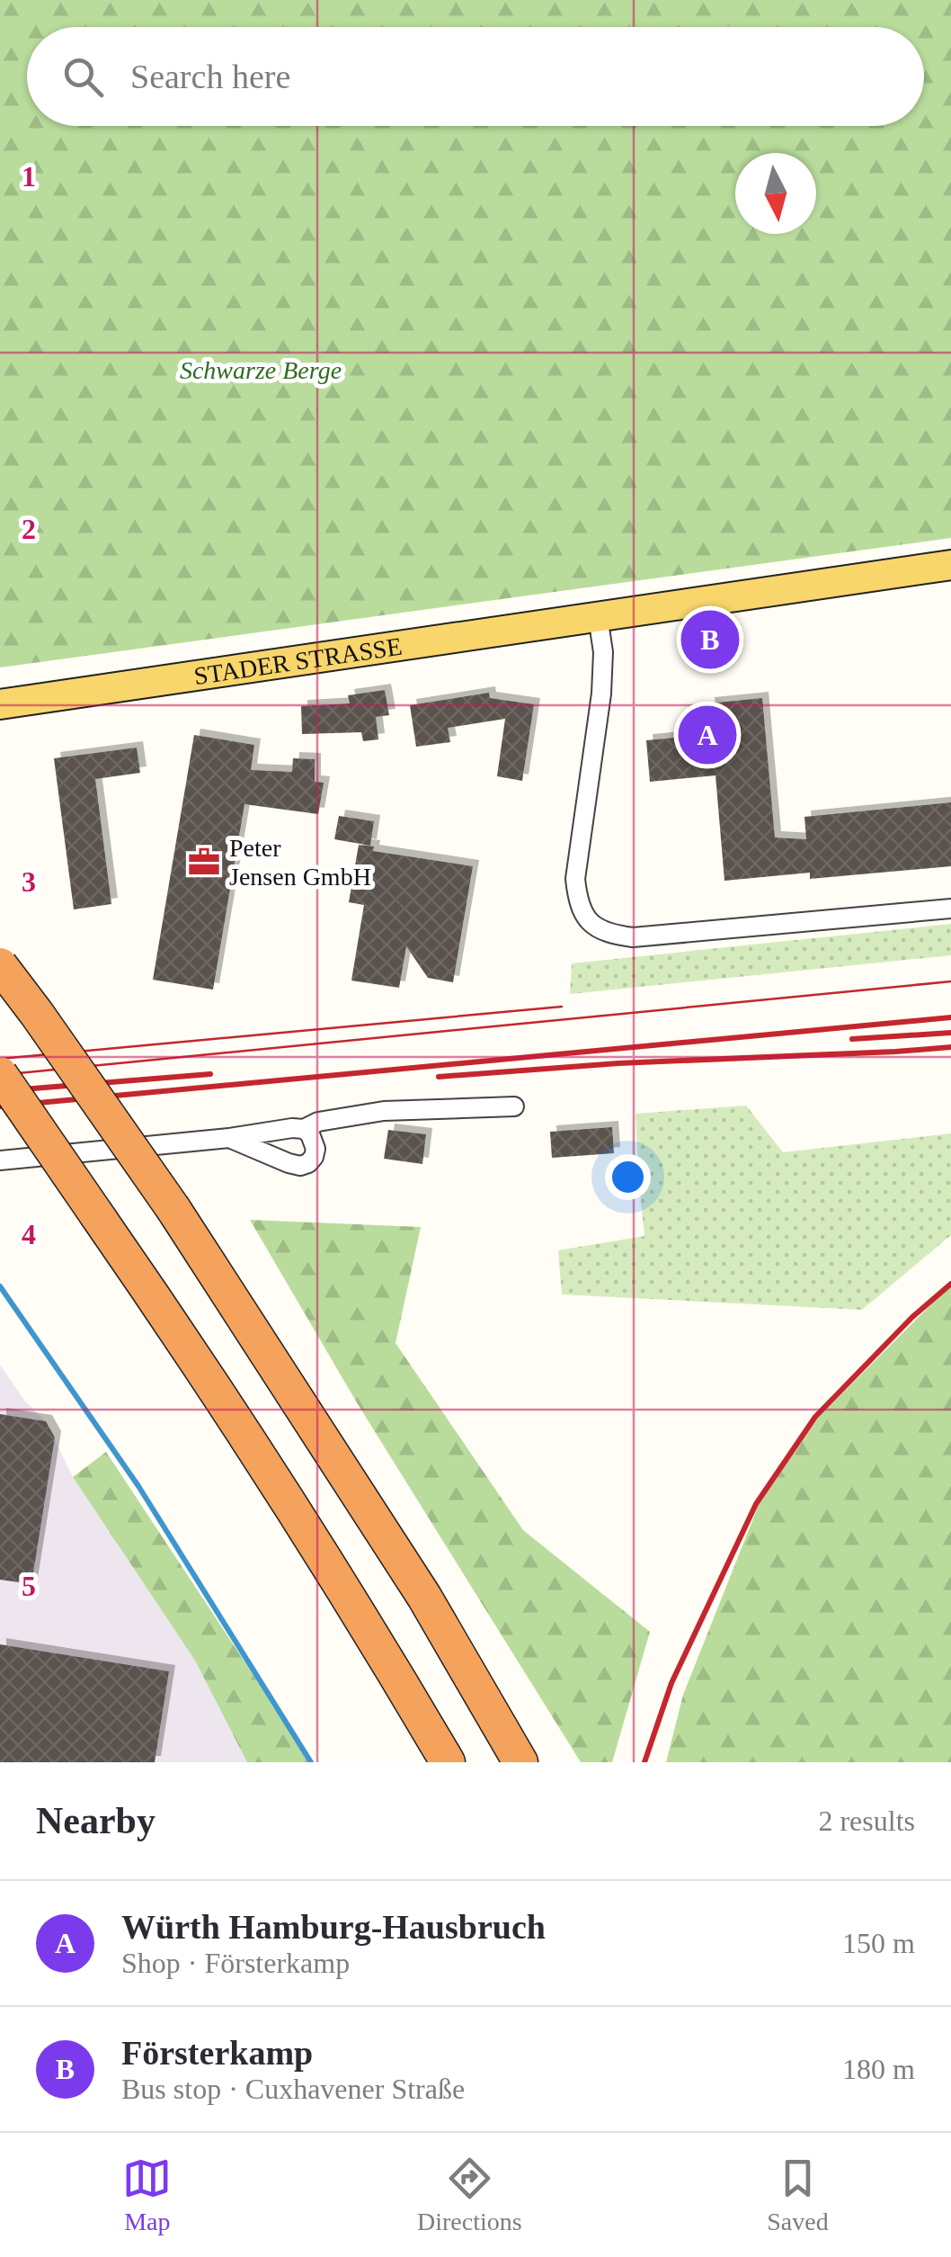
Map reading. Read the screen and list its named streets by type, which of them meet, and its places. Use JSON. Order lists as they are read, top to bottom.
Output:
{
  "streets": {
    "main road": ["STADER STRASSE"]
  },
  "parks": ["Schwarze Berge"],
  "places": {
    "office": ["Peter Jensen GmbH"]
  },
  "north": "bottom",
  "page": {
    "search": "Search here",
    "pins": ["B", "A"],
    "heading": ["Nearby", "2 results"],
    "list": [
      {
        "mark": "A",
        "name": "Würth Hamburg-Hausbruch",
        "note": "Shop · Försterkamp",
        "value": "150 m"
      },
      {
        "mark": "B",
        "name": "Försterkamp",
        "note": "Bus stop · Cuxhavener Straße",
        "value": "180 m"
      }
    ],
    "nav": ["Map", "Directions", "Saved"]
  },
  "grid": {
    "rows": [
      "1",
      "2",
      "3",
      "4",
      "5"
    ]
  }
}
